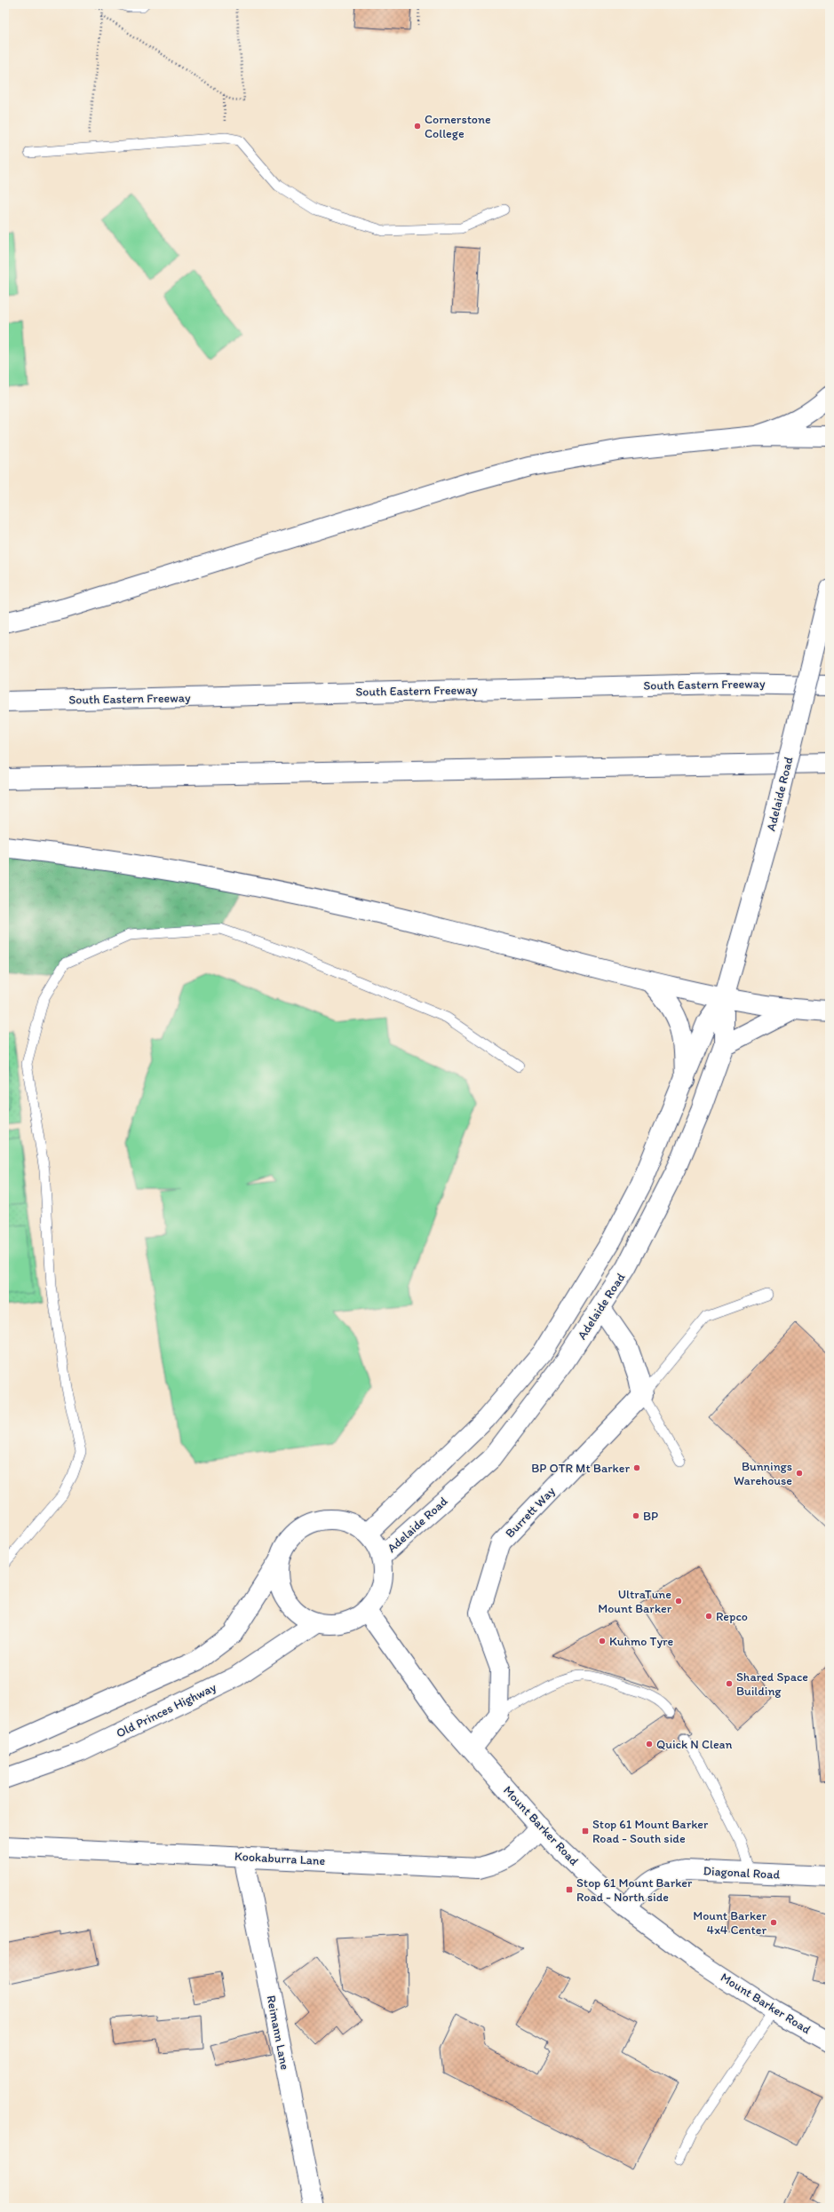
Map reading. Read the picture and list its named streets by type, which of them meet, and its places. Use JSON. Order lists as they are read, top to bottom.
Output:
{
  "streets": {
    "main road": [
      "South Eastern Freeway",
      "Adelaide Road",
      "Burrett Way",
      "Old Princes Highway",
      "Mount Barker Road",
      "Kookaburra Lane",
      "Diagonal Road",
      "Reimann Lane"
    ]
  },
  "crossings": [
    ["Adelaide Road", "Old Princes Highway"],
    ["Adelaide Road", "Mount Barker Road"],
    ["Old Princes Highway", "Mount Barker Road"],
    ["Mount Barker Road", "Kookaburra Lane"],
    ["Mount Barker Road", "Diagonal Road"],
    ["Kookaburra Lane", "Reimann Lane"]
  ],
  "places": {
    "other": [
      "Cornerstone College",
      "BP OTR Mt Barker",
      "Bunnings Warehouse",
      "BP",
      "UltraTune Mount Barker",
      "Repco",
      "Kuhmo Tyre",
      "Shared Space Building",
      "Quick N Clean",
      "Mount Barker 4x4 Center"
    ],
    "transit": ["Stop 61 Mount Barker Road - South side", "Stop 61 Mount Barker Road - North side"]
  }
}
